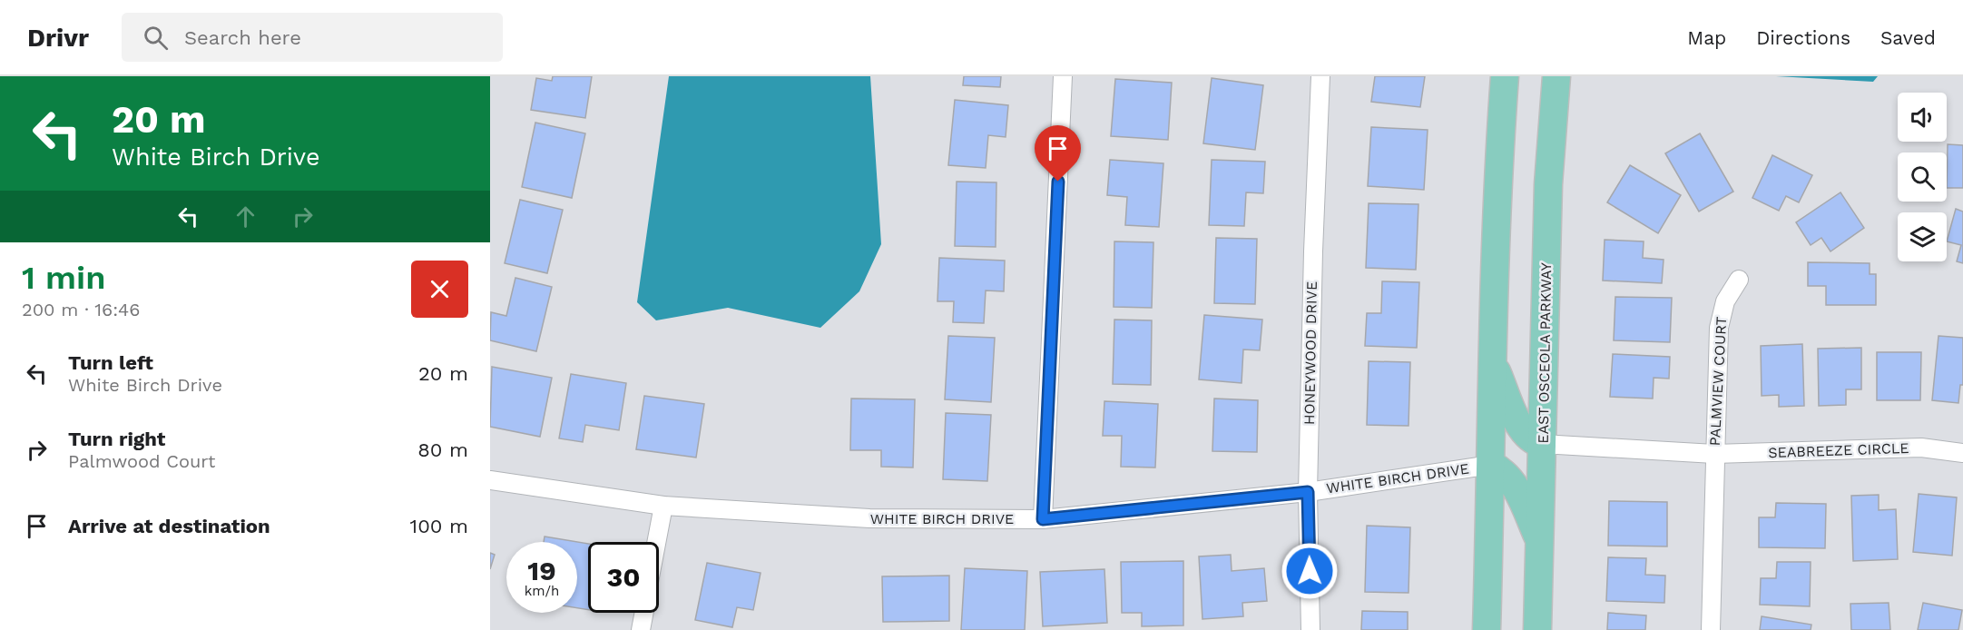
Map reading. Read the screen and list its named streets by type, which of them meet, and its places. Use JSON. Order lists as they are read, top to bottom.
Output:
{
  "streets": {
    "main road": ["EAST OSCEOLA PARKWAY"],
    "street": [
      "HONEYWOOD DRIVE",
      "PALMVIEW COURT",
      "SEABREEZE CIRCLE",
      "WHITE BIRCH DRIVE"
    ]
  },
  "crossings": [
    ["HONEYWOOD DRIVE", "WHITE BIRCH DRIVE"],
    ["EAST OSCEOLA PARKWAY", "SEABREEZE CIRCLE"],
    ["PALMVIEW COURT", "SEABREEZE CIRCLE"]
  ],
  "page": {
    "header": "Drivr",
    "search": "Search here",
    "nav": ["Map", "Directions", "Saved"],
    "turn": ["20 m", "White Birch Drive"],
    "heading": ["1 min", "200 m · 16:46"],
    "list": [
      {
        "name": "Turn left",
        "note": "White Birch Drive",
        "value": "20 m"
      },
      {
        "name": "Turn right",
        "note": "Palmwood Court",
        "value": "80 m"
      },
      {
        "name": "Arrive at destination",
        "value": "100 m"
      }
    ],
    "speed": "19 km/h",
    "limit": "30"
  }
}
